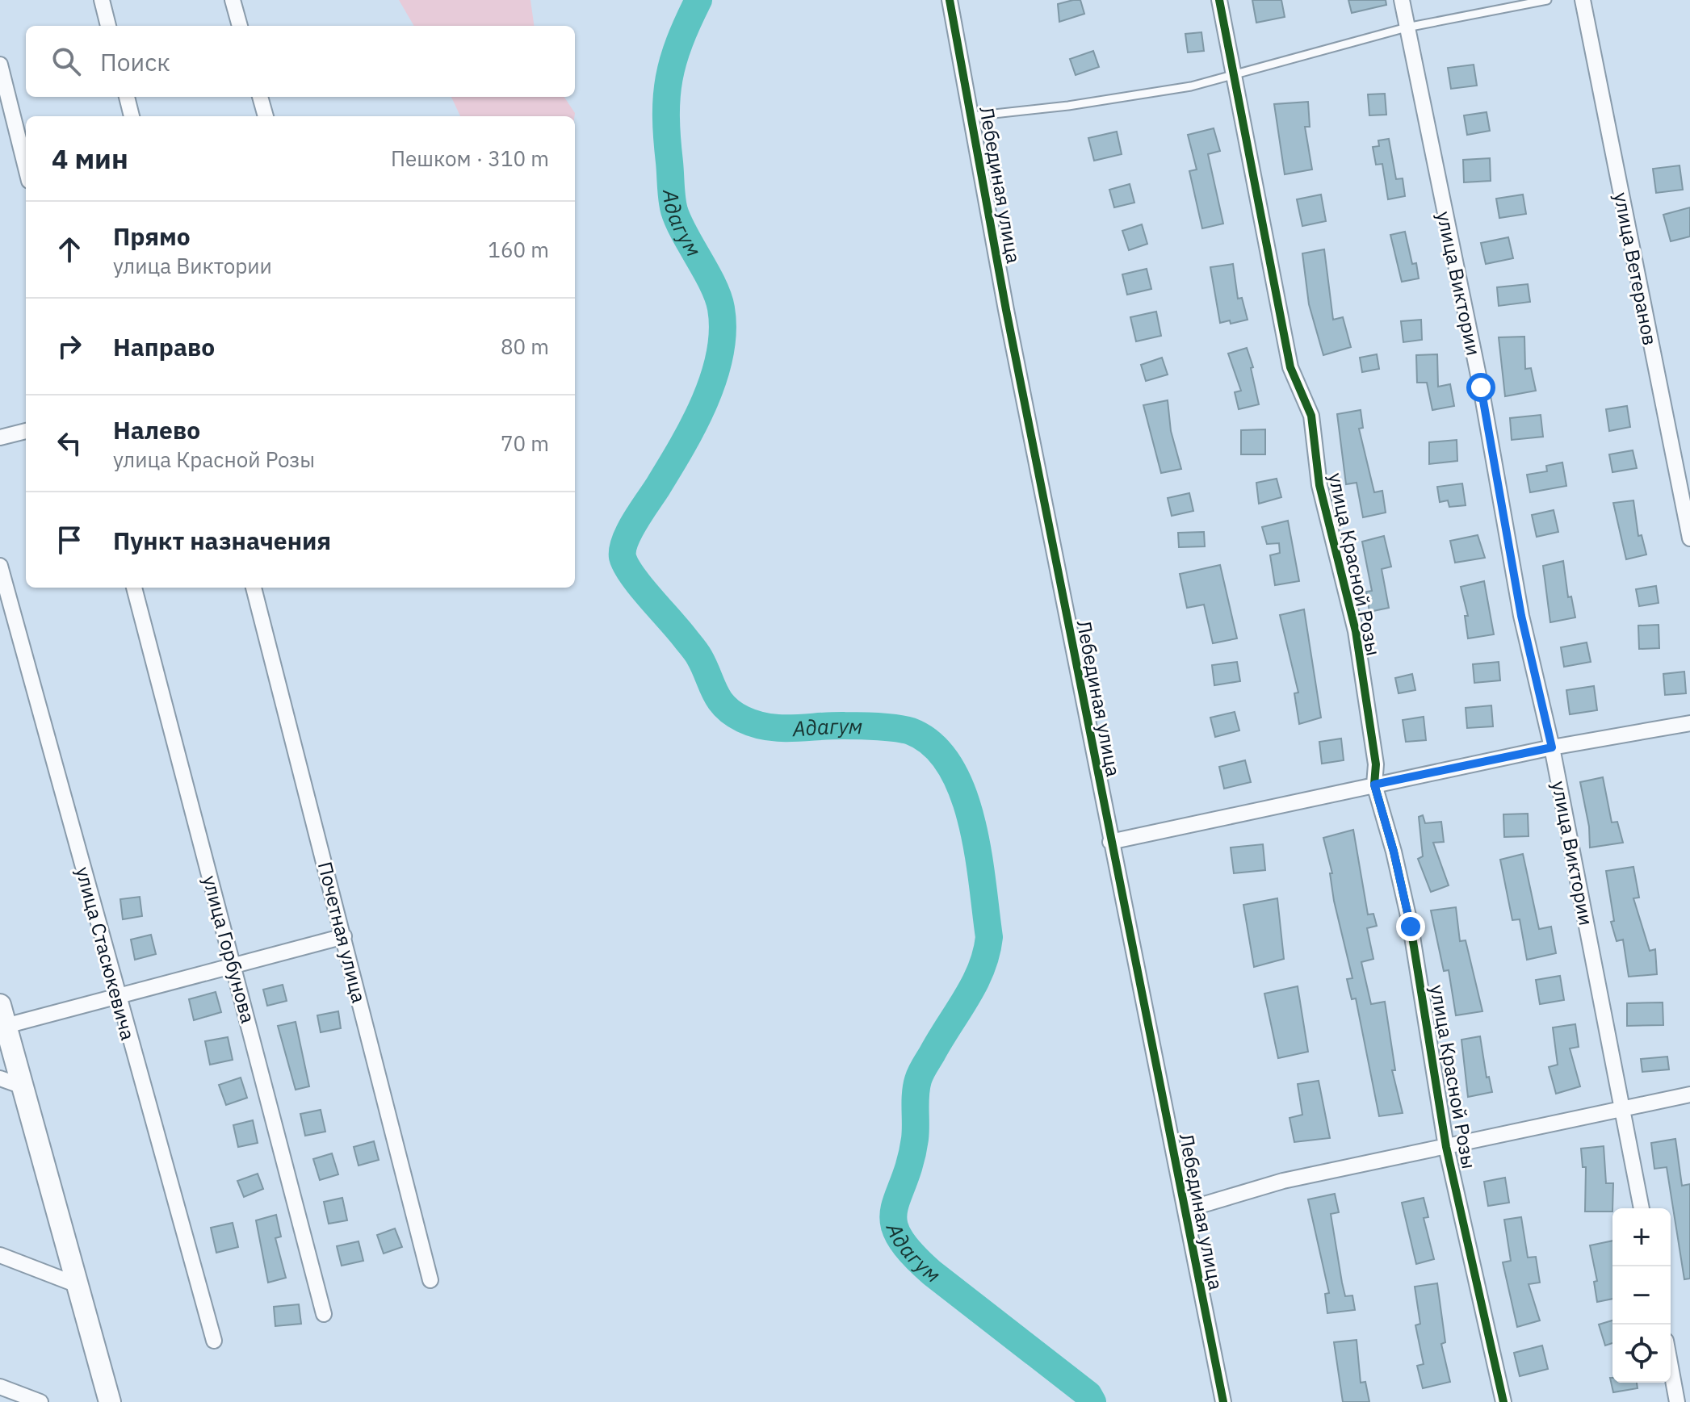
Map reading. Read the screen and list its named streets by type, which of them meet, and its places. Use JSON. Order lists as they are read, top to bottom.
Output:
{
  "streets": {
    "street": [
      "Лебединая улица",
      "улица Ветеранов",
      "улица Виктории",
      "улица Красной Розы",
      "Почетная улица",
      "улица Горбунова",
      "улица Стасюкевича"
    ]
  },
  "water": ["Адагум"],
  "page": {
    "search": "Поиск",
    "heading": ["4 мин", "Пешком · 310 m"],
    "list": [
      ["Прямо", "улица Виктории", "160 m"],
      ["Направо", "80 m"],
      ["Налево", "улица Красной Розы", "70 m"],
      "Пункт назначения"
    ],
    "map_buttons": ["+", "−"]
  }
}
